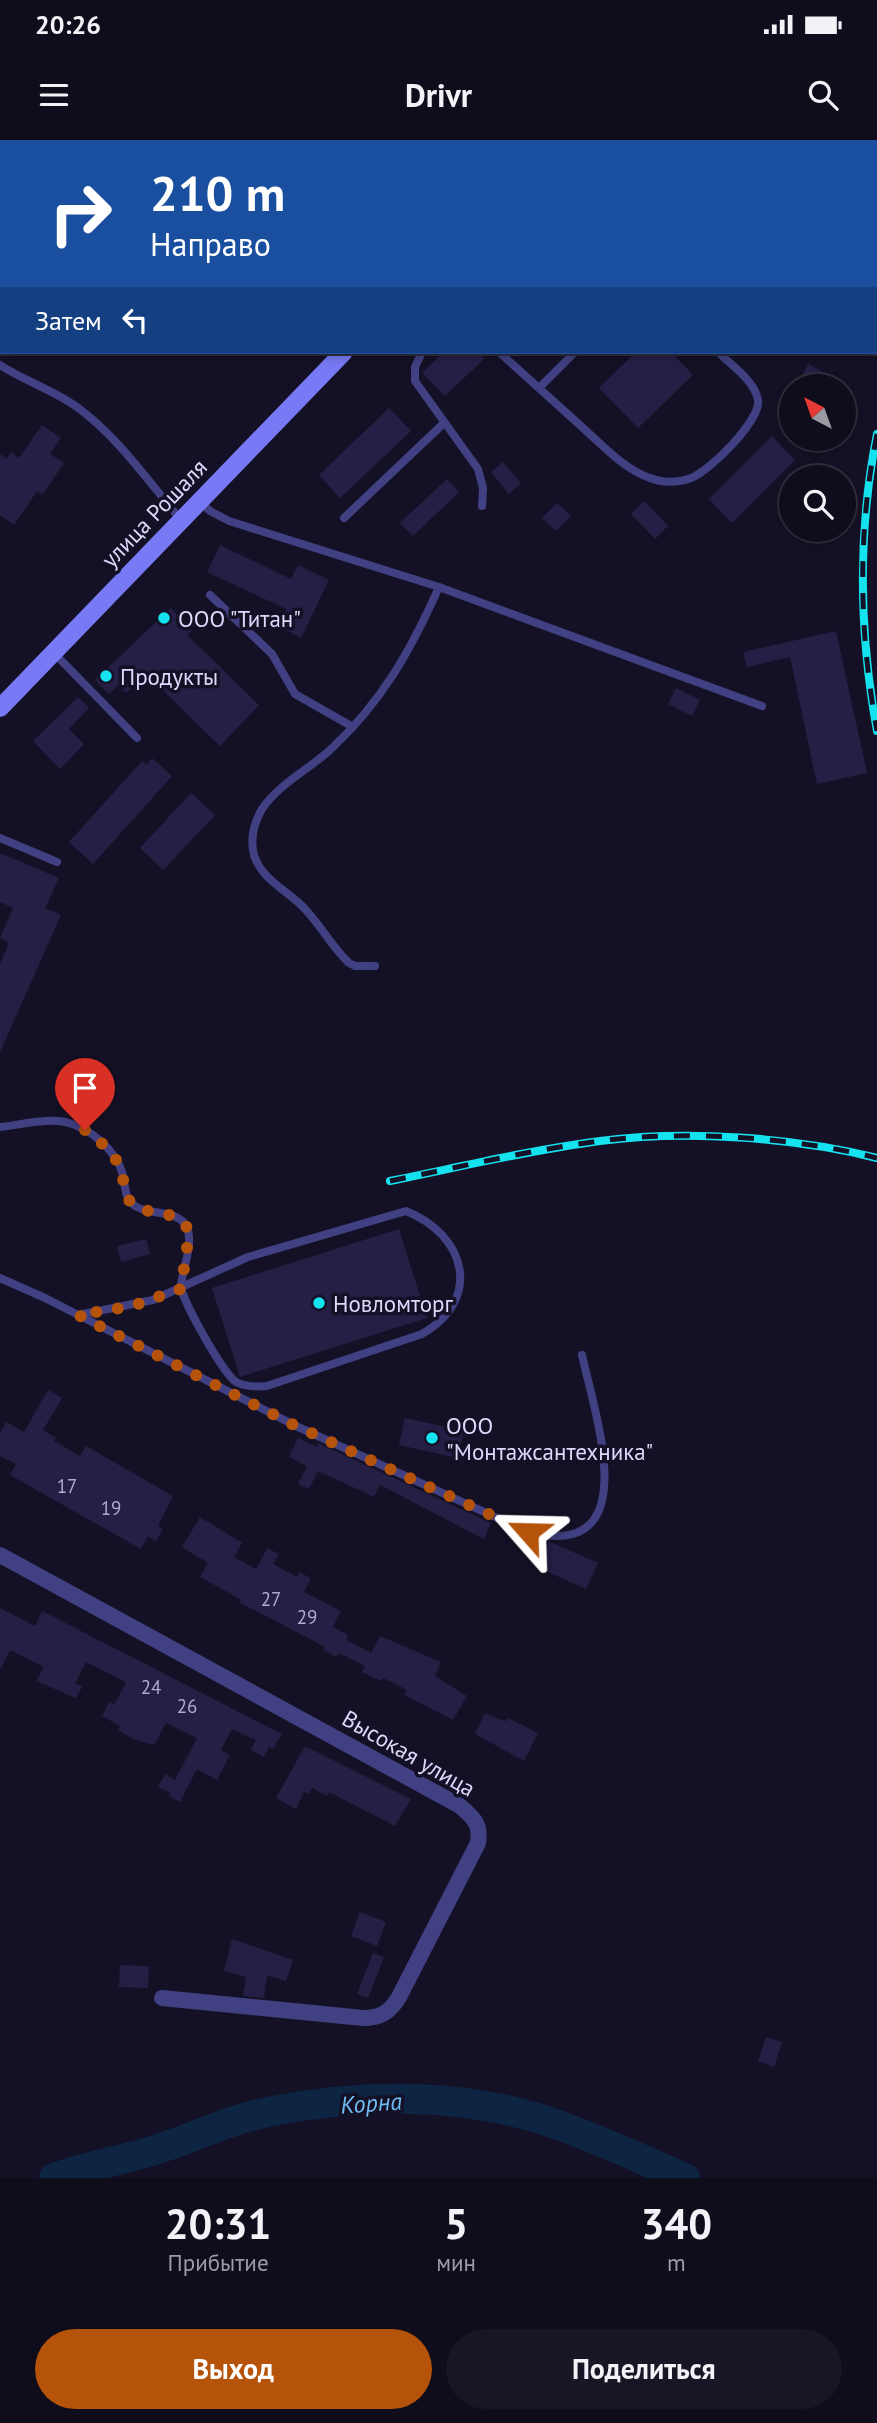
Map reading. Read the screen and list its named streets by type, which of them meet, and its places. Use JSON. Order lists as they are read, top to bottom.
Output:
{
  "streets": {
    "main road": ["улица Рошаля"],
    "street": ["Высокая улица"]
  },
  "water": ["Корна"],
  "places": [
    "ООО \"Титан\"",
    "Продукты",
    "Новломторг",
    "ООО \"Монтажсантехника\""
  ],
  "house_numbers": [
    "17",
    "19",
    "27",
    "29",
    "24",
    "26"
  ],
  "north": "top left",
  "page": {
    "status": "20:26",
    "header": "Drivr",
    "turn": ["210 m", "Направо"],
    "then": "Затем",
    "eta": [
      "20:31",
      "Прибытие",
      "5",
      "мин",
      "340",
      "m"
    ],
    "buttons": ["Выход", "Поделиться"]
  }
}
